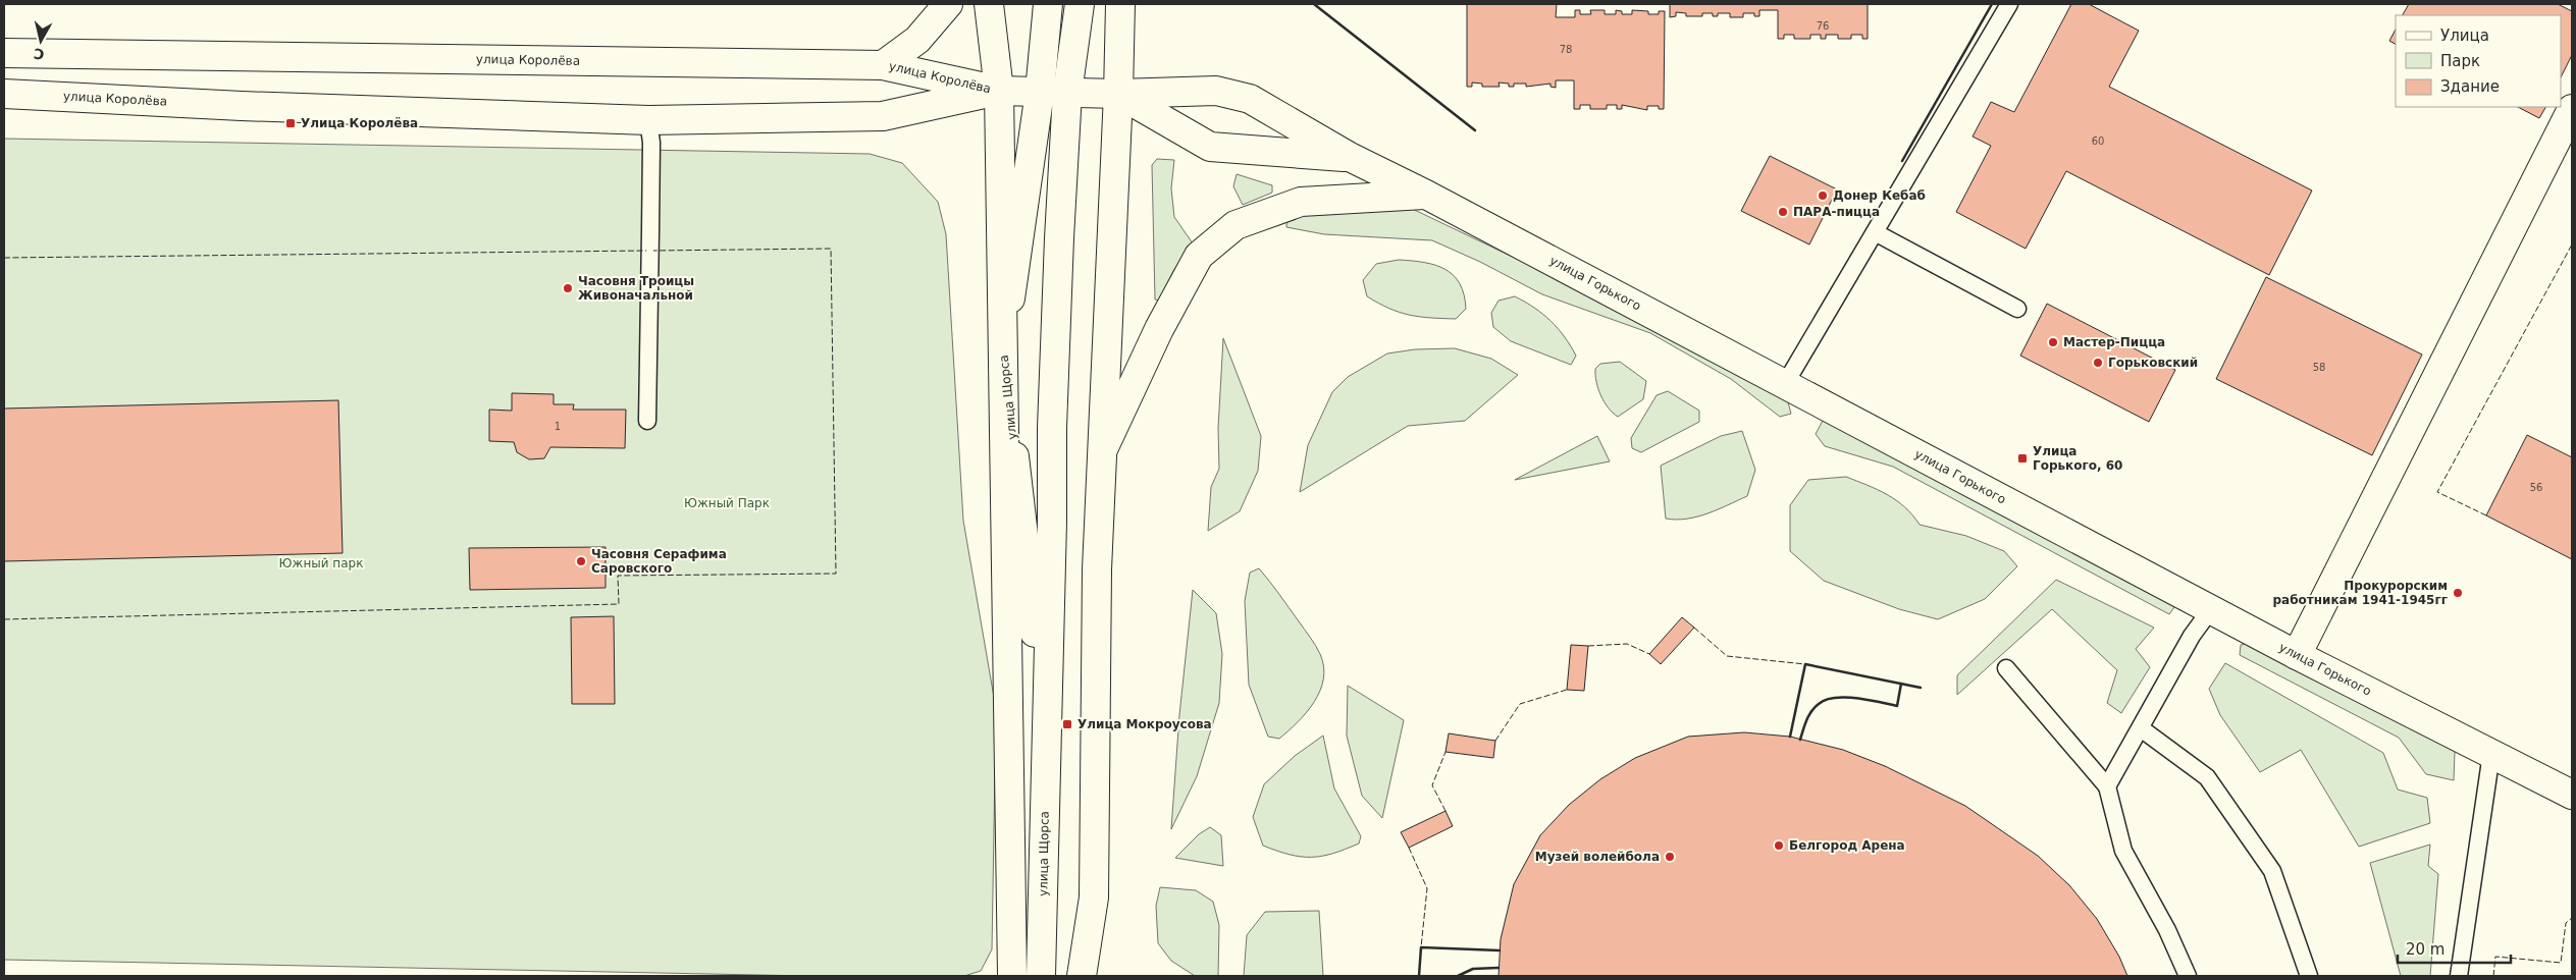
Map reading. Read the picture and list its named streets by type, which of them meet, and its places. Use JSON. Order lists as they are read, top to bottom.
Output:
{
  "streets": {
    "street": ["улица Королёва", "улица Горького", "улица Щорса"]
  },
  "parks": ["Южный Парк", "Южный парк"],
  "places": {
    "transit": ["Улица Королёва", "Улица Горького, 60", "Улица Мокроусова"],
    "other": [
      "Донер Кебаб",
      "ПАРА-пицца",
      "Часовня Троицы Живоначальной",
      "Мастер-Пицца",
      "Горьковский",
      "Часовня Серафима Саровского",
      "Прокурорским работникам 1941-1945гг",
      "Белгород Арена",
      "Музей волейбола"
    ]
  },
  "house_numbers": [
    "76",
    "78",
    "60",
    "58",
    "1",
    "56"
  ],
  "legend": ["Улица", "Парк", "Здание"],
  "scale_bar": "20 m",
  "north": "bottom"
}
